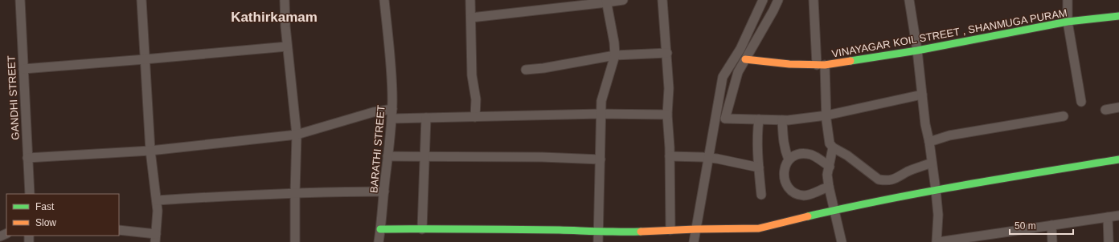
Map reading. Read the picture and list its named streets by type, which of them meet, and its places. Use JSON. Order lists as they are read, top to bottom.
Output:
{
  "streets": {
    "street": ["VINAYAGAR KOIL STREET , SHANMUGA PURAM", "GANDHI STREET", "BARATHI STREET"]
  },
  "districts": ["Kathirkamam"],
  "legend": ["Fast", "Slow"],
  "scale_bar": "50 m"
}
